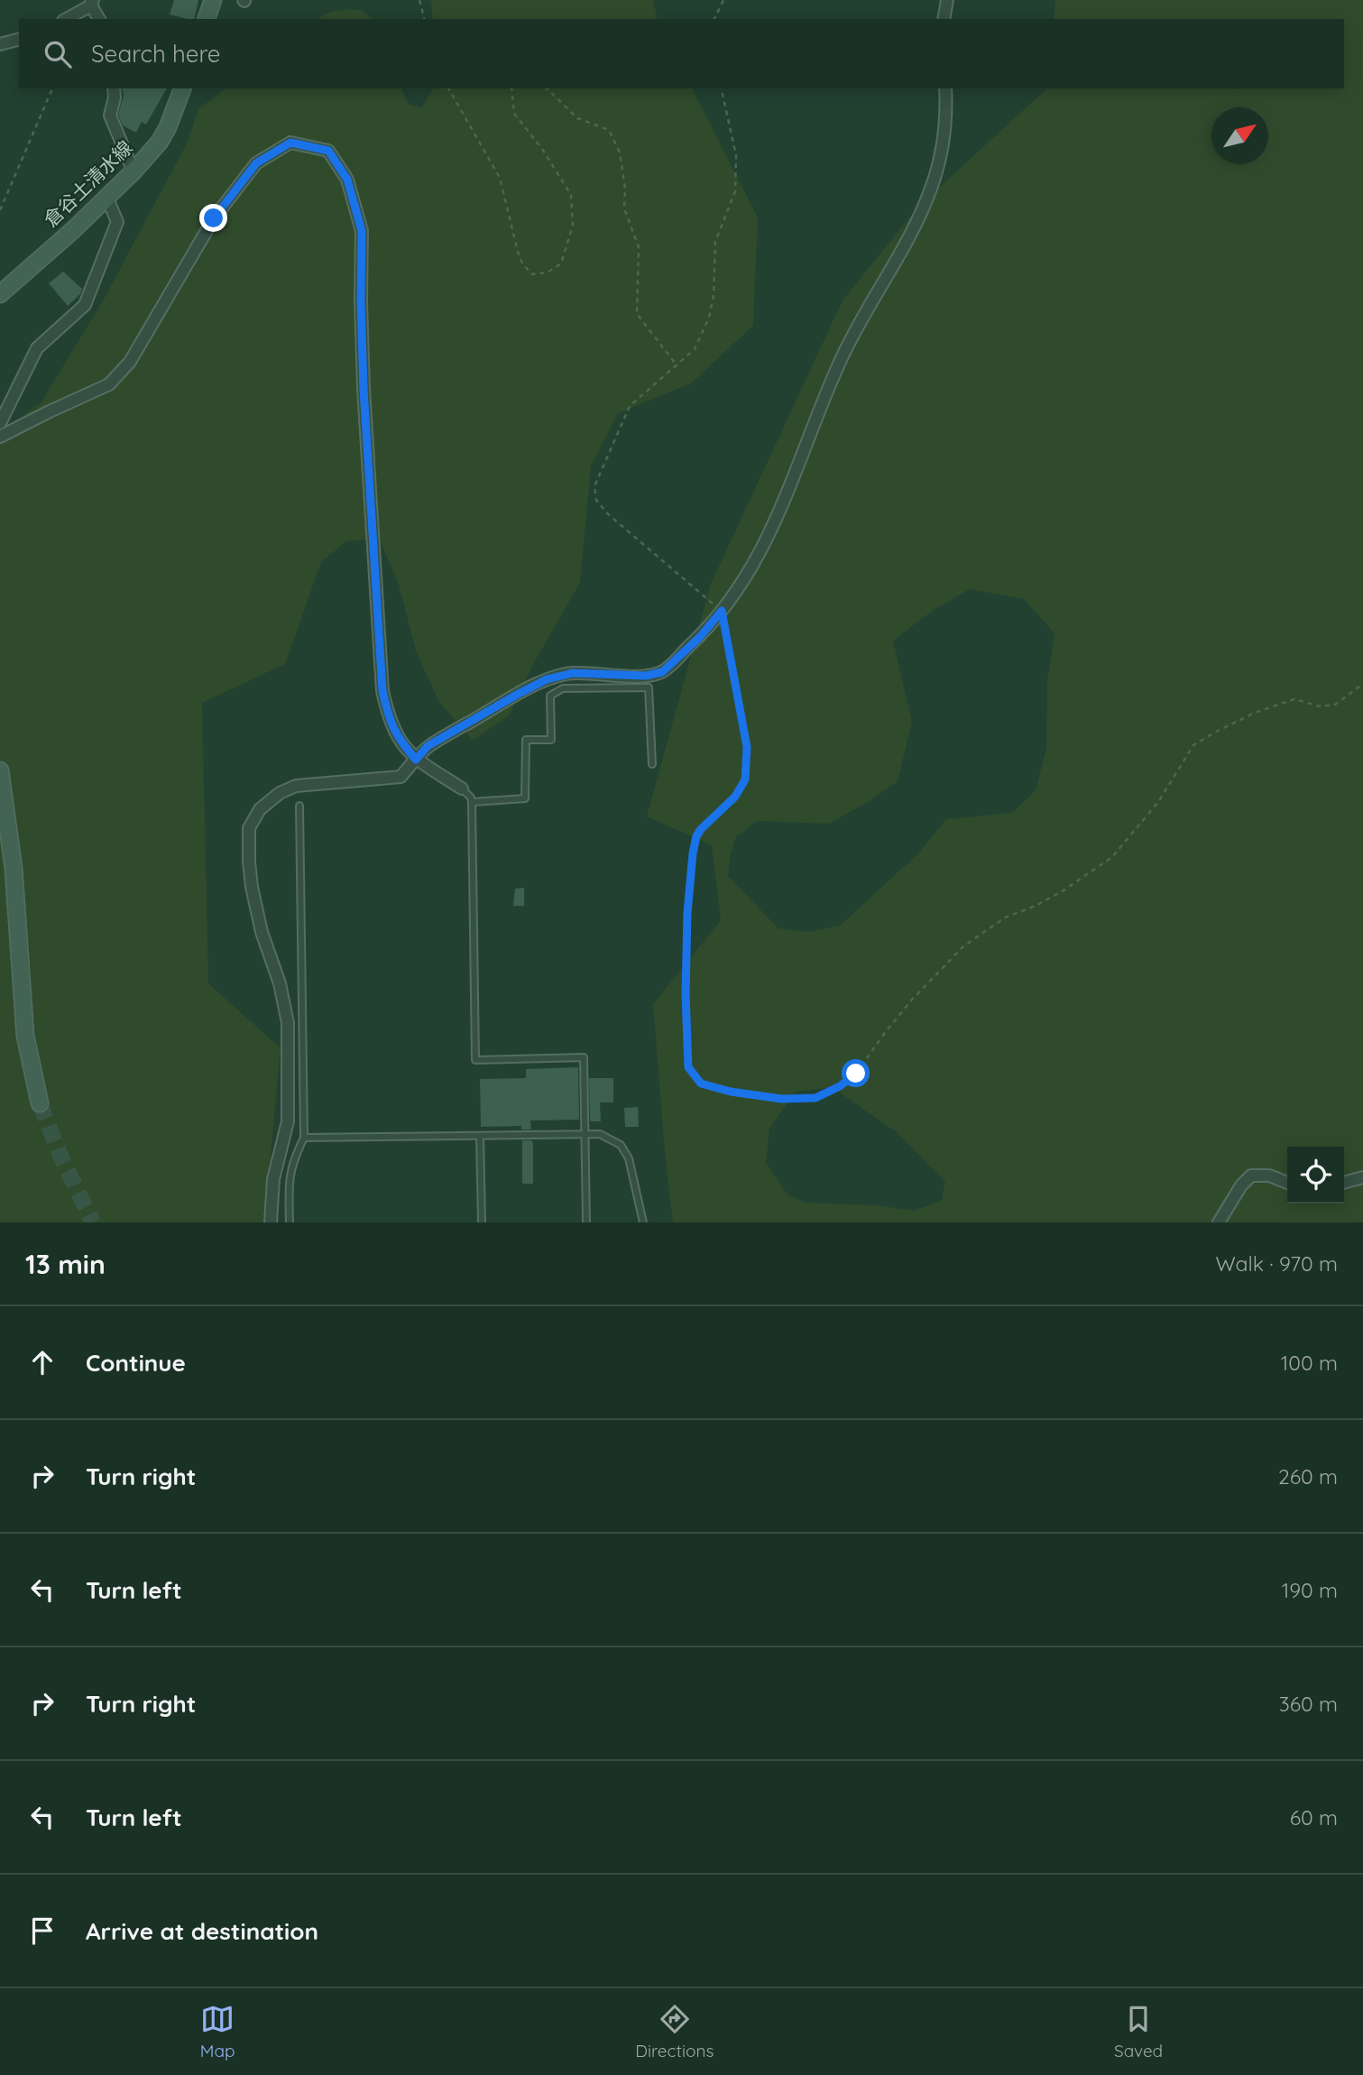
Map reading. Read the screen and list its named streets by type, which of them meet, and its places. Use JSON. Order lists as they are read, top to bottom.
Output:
{
  "streets": {
    "main road": ["倉谷土清水線"]
  },
  "north": "top right",
  "page": {
    "search": "Search here",
    "heading": ["13 min", "Walk · 970 m"],
    "list": [
      ["Continue", "100 m"],
      ["Turn right", "260 m"],
      ["Turn left", "190 m"],
      ["Turn right", "360 m"],
      ["Turn left", "60 m"],
      "Arrive at destination"
    ],
    "nav": ["Map", "Directions", "Saved"]
  }
}
